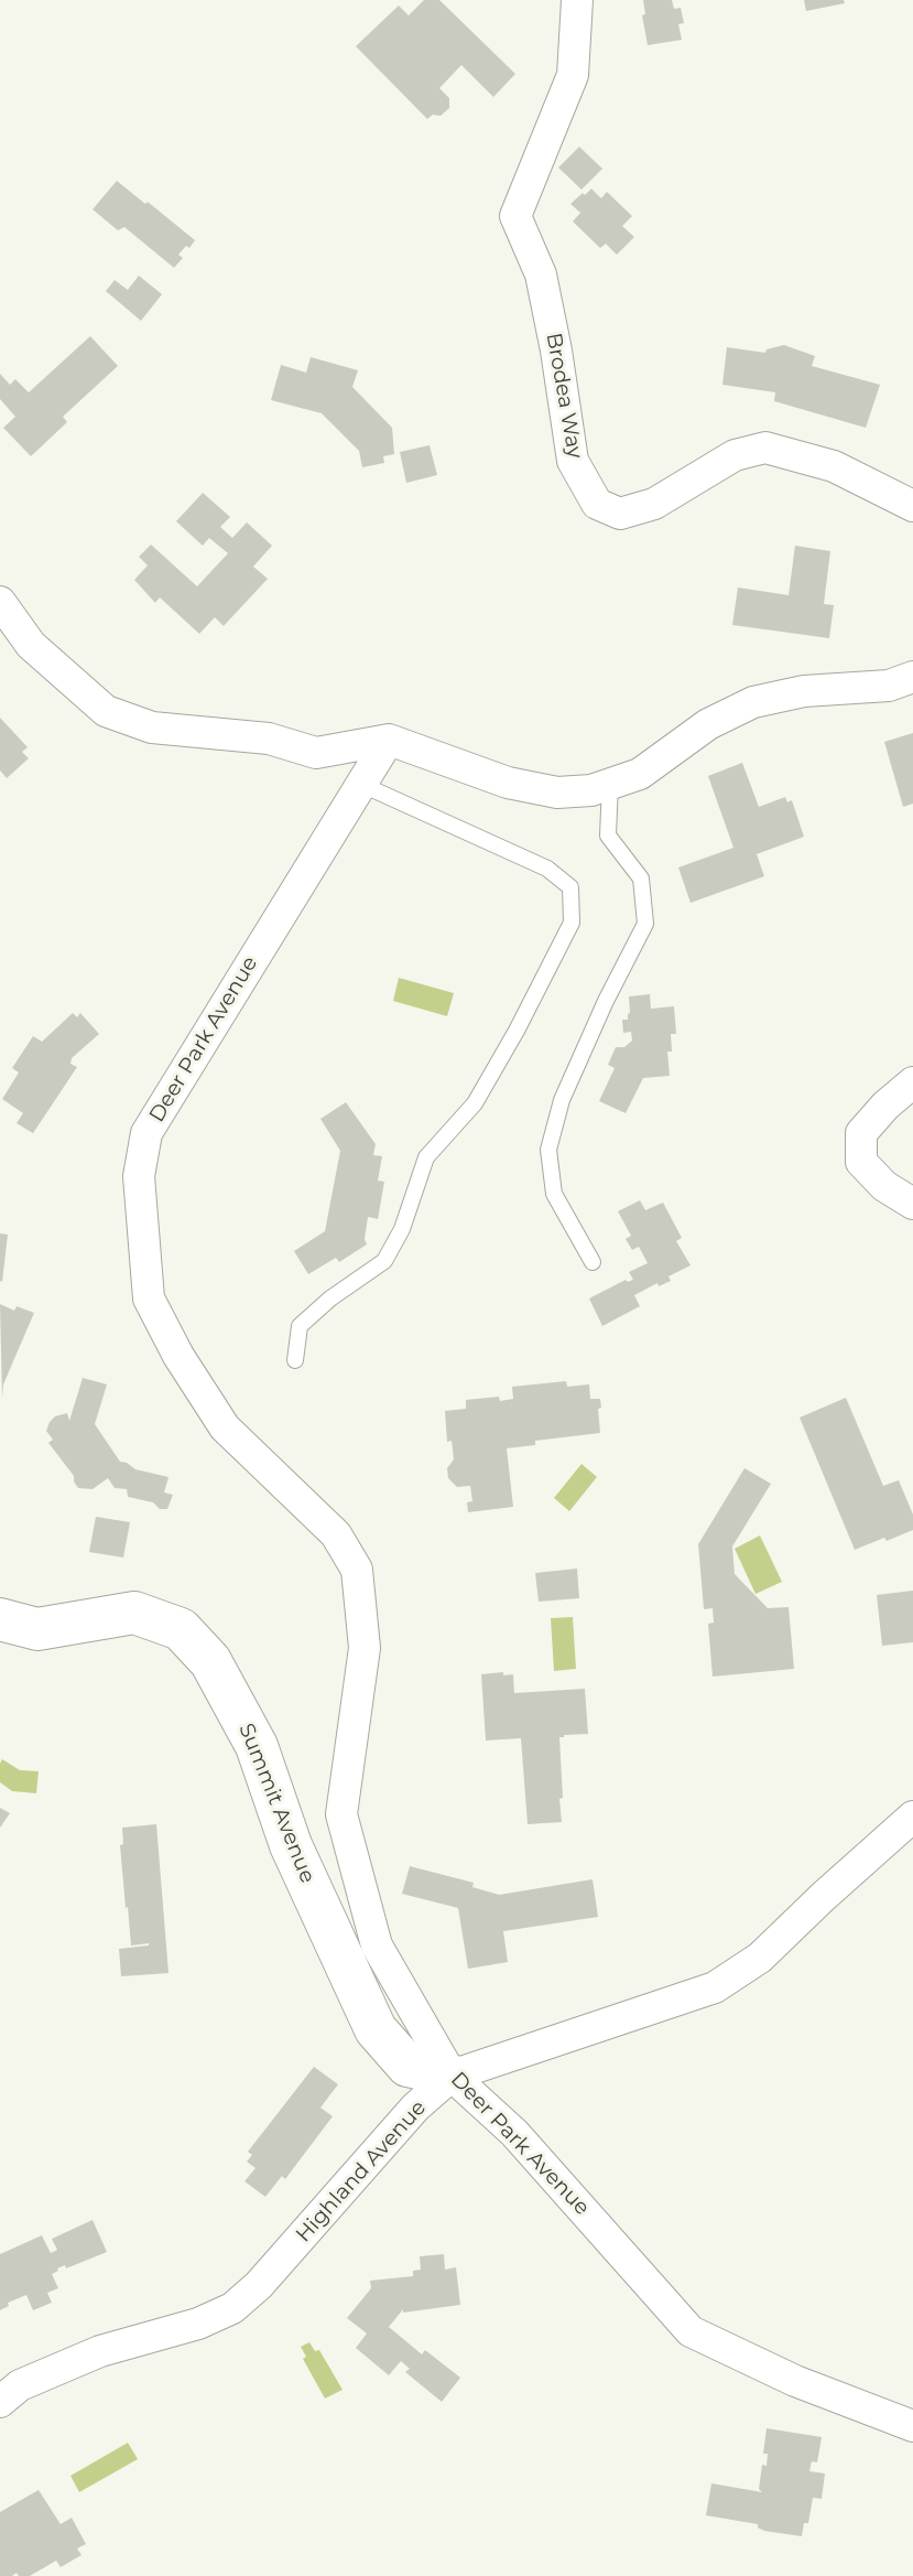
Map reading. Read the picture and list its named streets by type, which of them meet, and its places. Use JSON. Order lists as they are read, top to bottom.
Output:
{
  "streets": {
    "street": [
      "Brodea Way",
      "Deer Park Avenue",
      "Summit Avenue",
      "Highland Avenue"
    ]
  },
  "crossings": [
    ["Deer Park Avenue", "Summit Avenue"],
    ["Deer Park Avenue", "Highland Avenue"],
    ["Summit Avenue", "Highland Avenue"]
  ]
}
